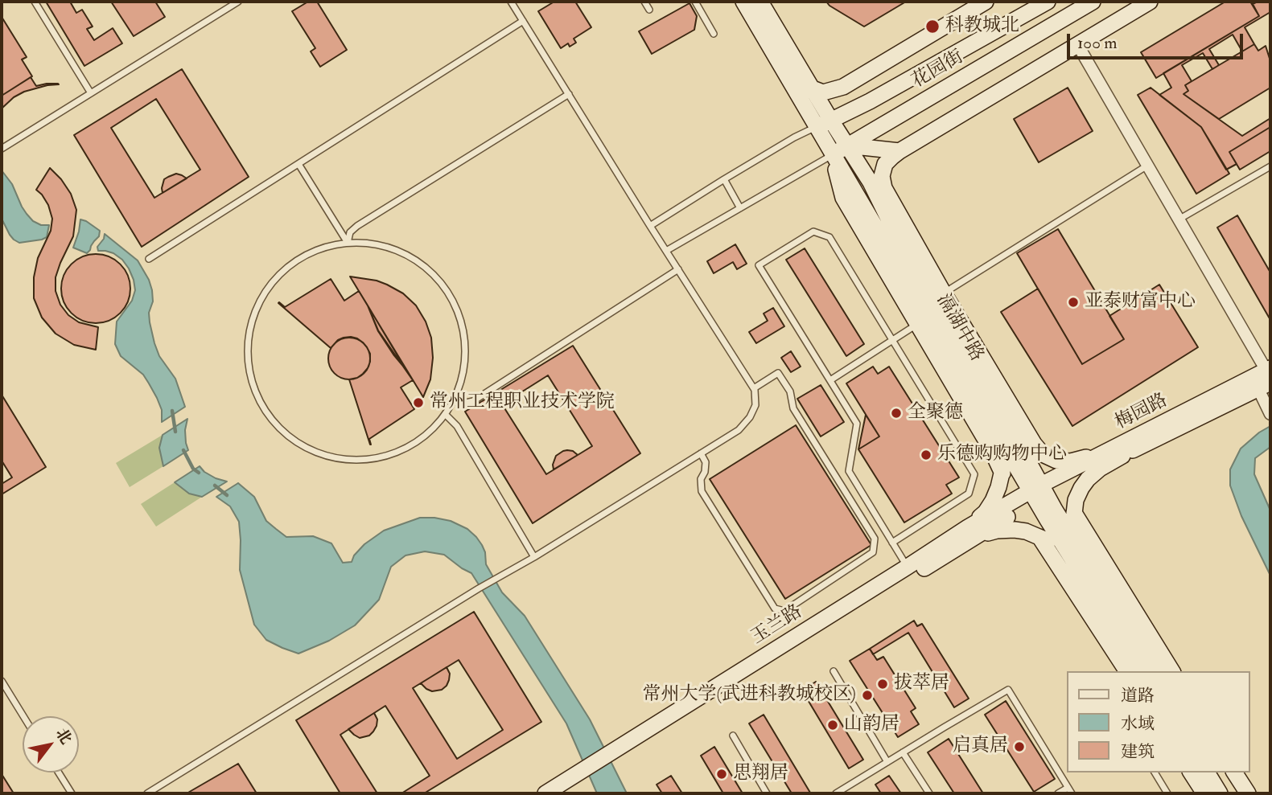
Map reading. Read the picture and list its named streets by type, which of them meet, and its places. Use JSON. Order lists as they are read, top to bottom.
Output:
{
  "streets": {
    "street": [
      "花园街",
      "滆湖中路",
      "梅园路",
      "玉兰路"
    ]
  },
  "crossings": [
    ["花园街", "滆湖中路"],
    ["滆湖中路", "梅园路"],
    ["滆湖中路", "玉兰路"],
    ["梅园路", "玉兰路"]
  ],
  "places": [
    "科教城北",
    "亚泰财富中心",
    "常州工程职业技术学院",
    "全聚德",
    "乐德购购物中心",
    "拔萃居",
    "常州大学(武进科教城校区)",
    "山韵居",
    "启真居",
    "思翔居"
  ],
  "legend": ["道路", "水域", "建筑"],
  "scale_bar": "100 m",
  "north": "top right"
}
